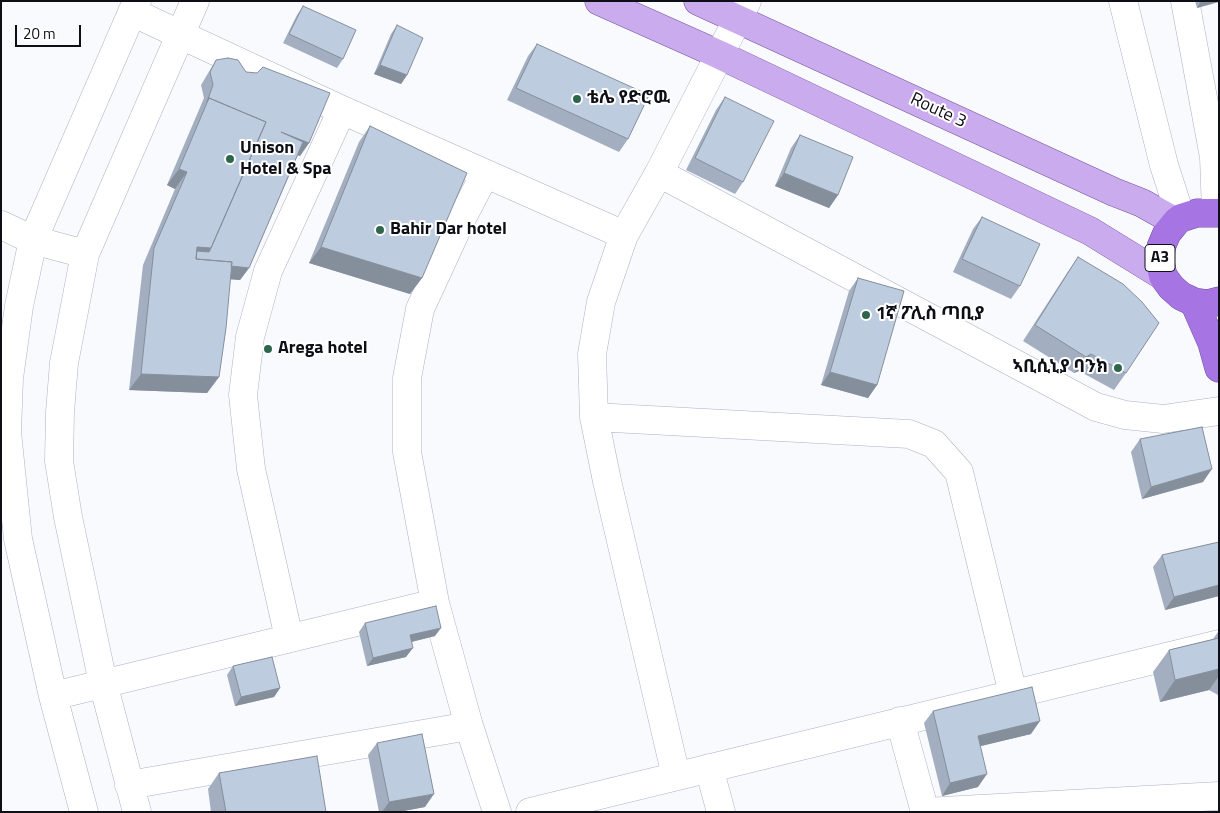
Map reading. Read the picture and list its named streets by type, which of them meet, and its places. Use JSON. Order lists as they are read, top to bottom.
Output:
{
  "streets": {
    "highway": ["A3"],
    "main road": ["Route 3"]
  },
  "crossings": [
    ["Route 3", "A3"]
  ],
  "places": [
    "ቴሌ የድሮዉ",
    "Unison Hotel & Spa",
    "Bahir Dar hotel",
    "1ኛ ፖሊስ ጣቢያ",
    "Arega hotel",
    "ኣቢሲኒያ ባንክ"
  ],
  "scale_bar": "20 m"
}
